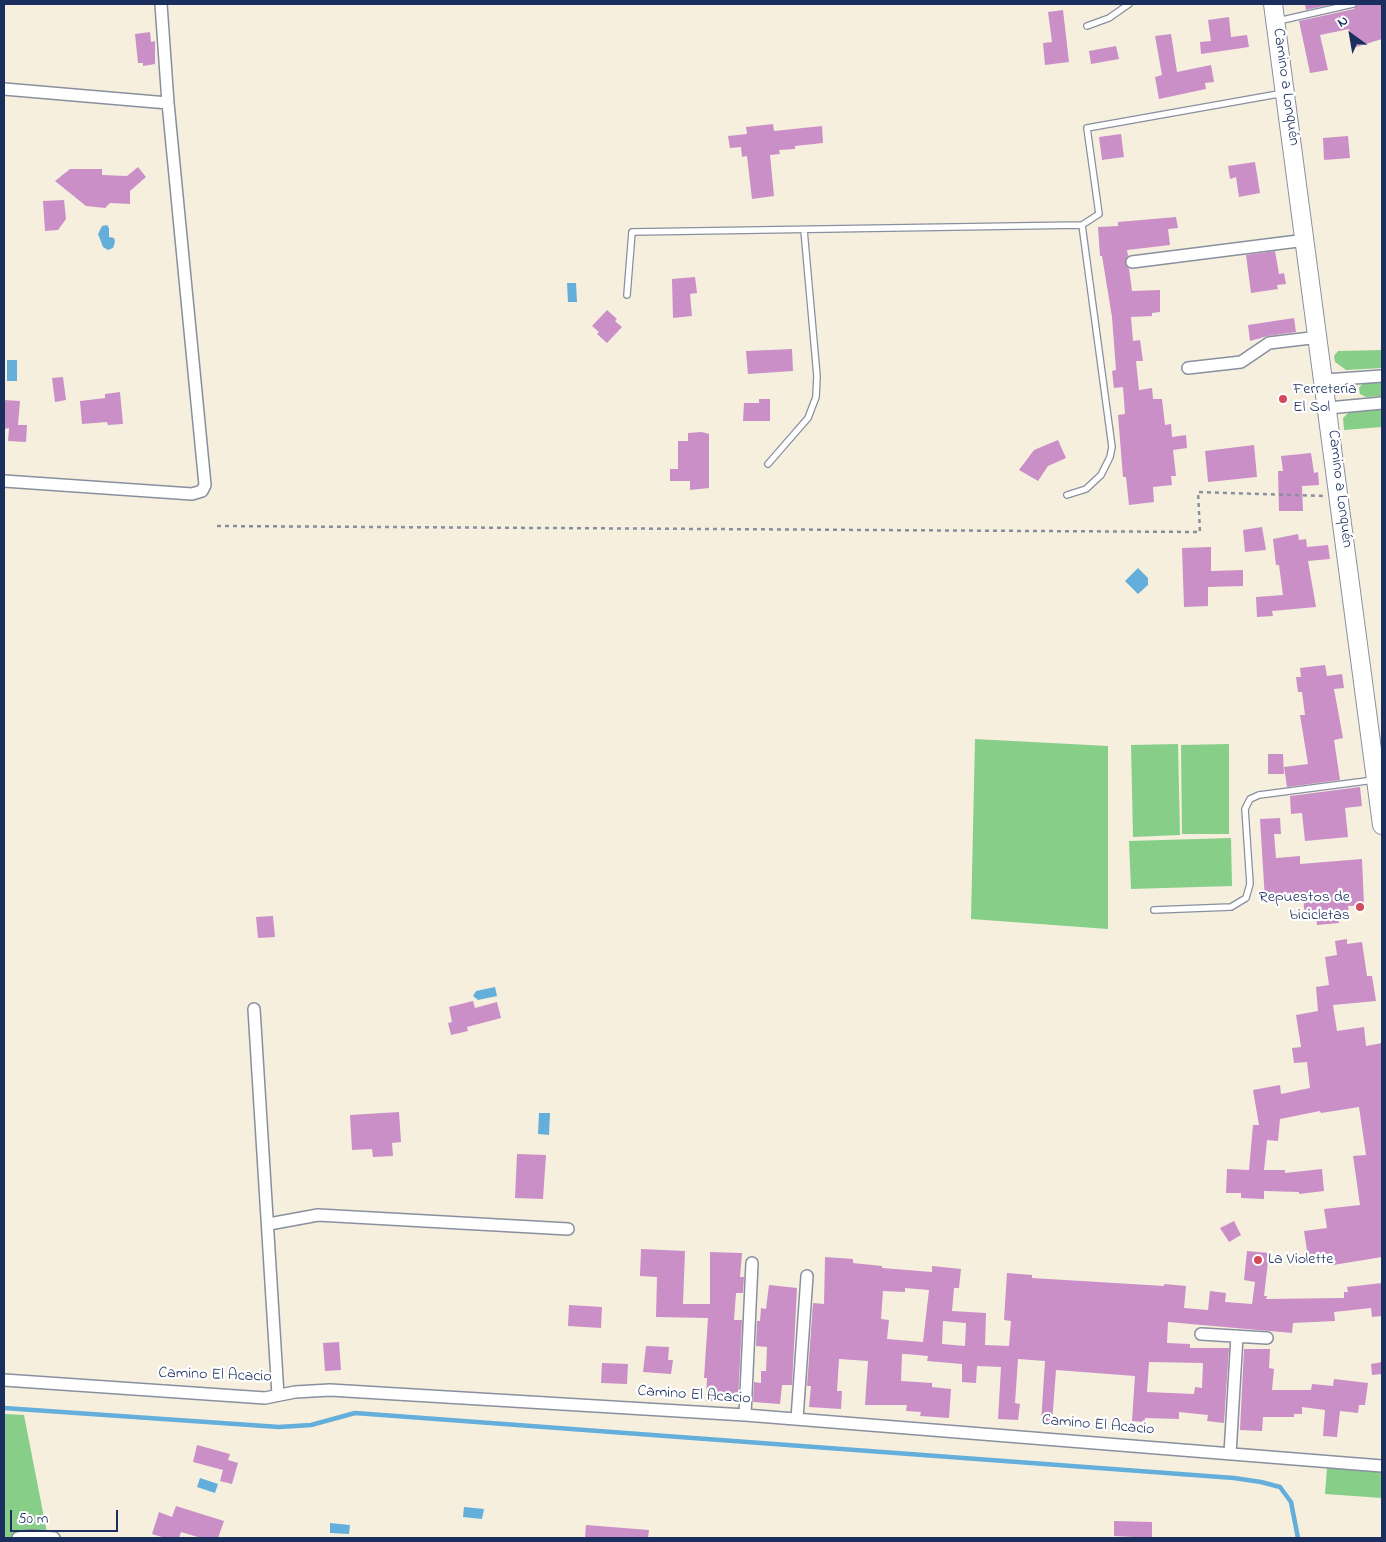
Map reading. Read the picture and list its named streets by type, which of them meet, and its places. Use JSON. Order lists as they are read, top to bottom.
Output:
{
  "streets": {
    "main road": ["Camino a Lonquén"],
    "street": ["Camino El Acacio"]
  },
  "places": ["Ferretería El Sol", "Repuestos de bicicletas", "La Violette"],
  "scale_bar": "50 m",
  "north": "top left"
}
